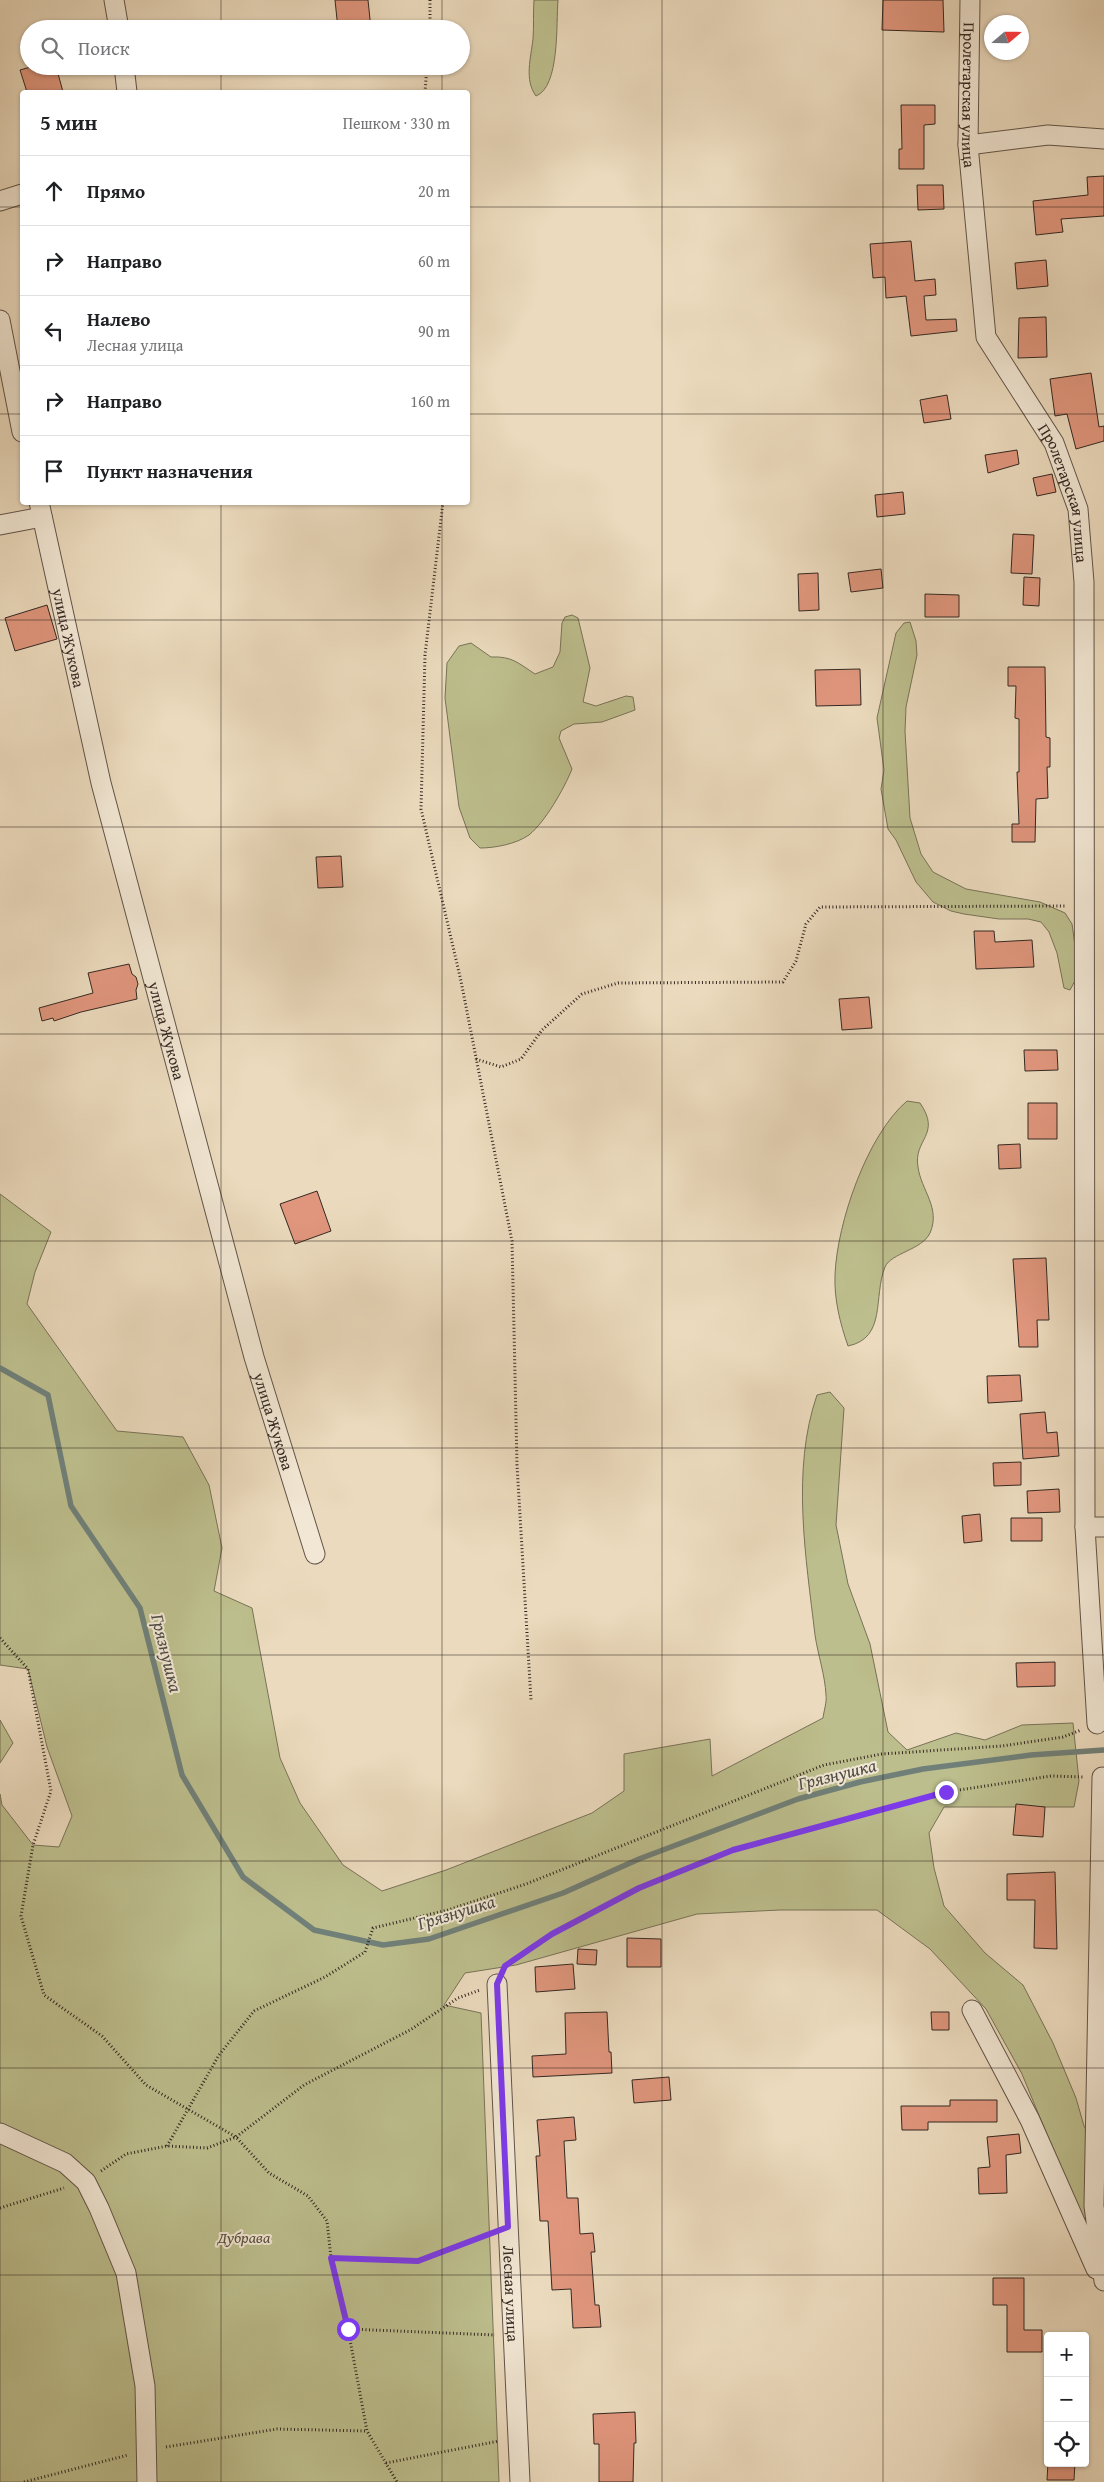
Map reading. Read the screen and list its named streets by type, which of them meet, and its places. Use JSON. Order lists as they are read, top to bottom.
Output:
{
  "streets": {
    "street": ["Пролетарская улица", "улица Жукова", "Лесная улица"]
  },
  "water": ["Грязнушка"],
  "parks": ["Дубрава"],
  "north": "right",
  "page": {
    "search": "Поиск",
    "heading": ["5 мин", "Пешком · 330 m"],
    "list": [
      ["Прямо", "20 m"],
      ["Направо", "60 m"],
      ["Налево", "Лесная улица", "90 m"],
      ["Направо", "160 m"],
      "Пункт назначения"
    ],
    "map_buttons": ["+", "−"]
  }
}
